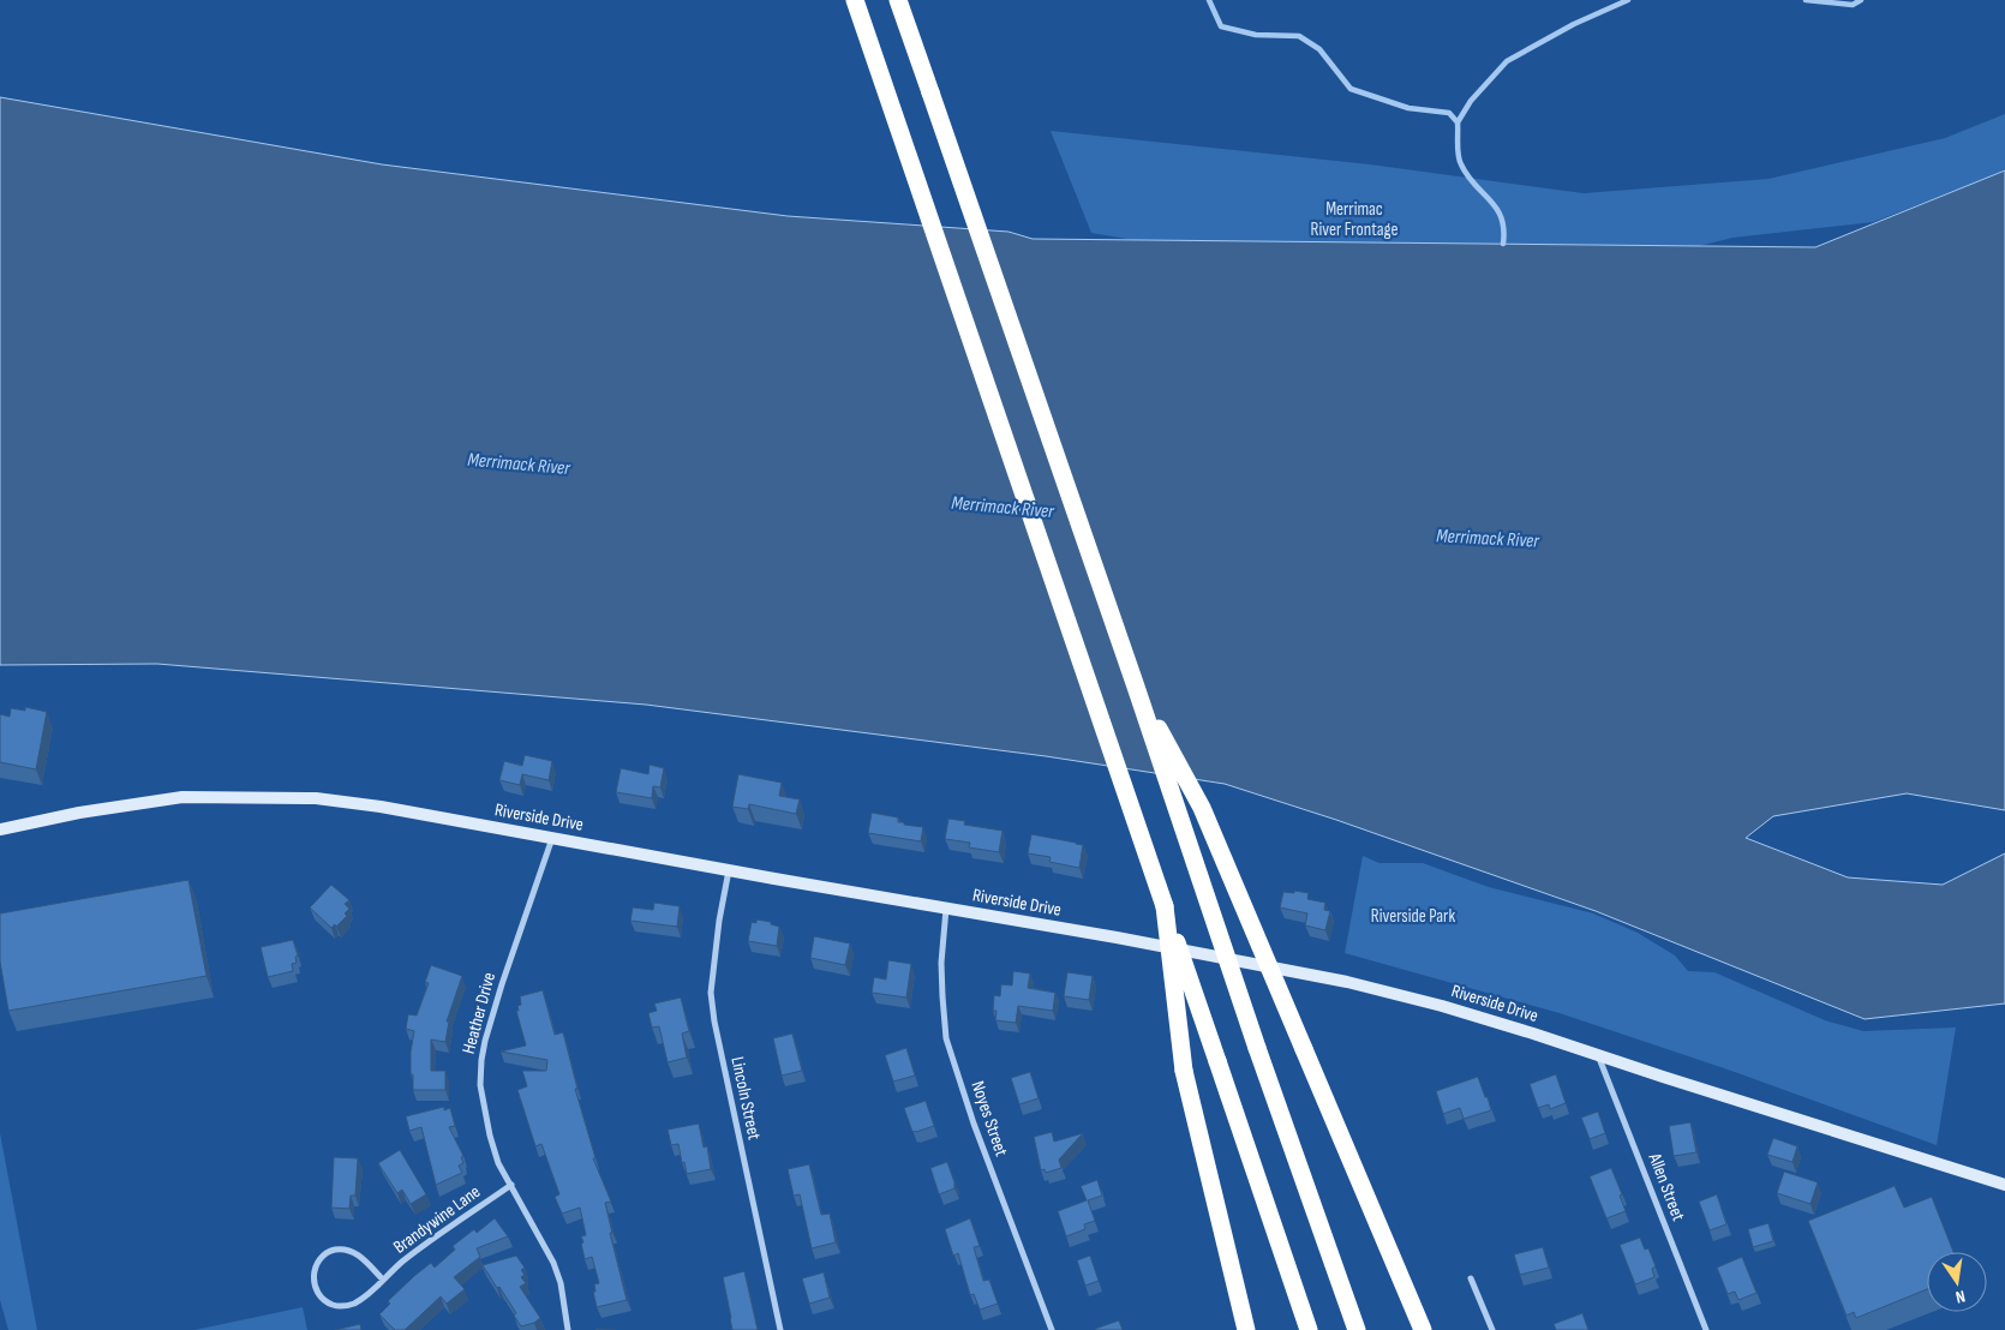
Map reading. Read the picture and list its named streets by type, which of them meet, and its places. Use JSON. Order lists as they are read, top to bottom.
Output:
{
  "streets": {
    "main road": ["Riverside Drive"],
    "street": [
      "Heather Drive",
      "Lincoln Street",
      "Noyes Street",
      "Allen Street",
      "Brandywine Lane"
    ]
  },
  "crossings": [
    ["Riverside Drive", "Heather Drive"],
    ["Riverside Drive", "Lincoln Street"],
    ["Riverside Drive", "Noyes Street"],
    ["Riverside Drive", "Allen Street"],
    ["Heather Drive", "Brandywine Lane"]
  ],
  "water": ["Merrimack River"],
  "parks": ["Merrimac River Frontage", "Riverside Park"],
  "north": "bottom"
}
